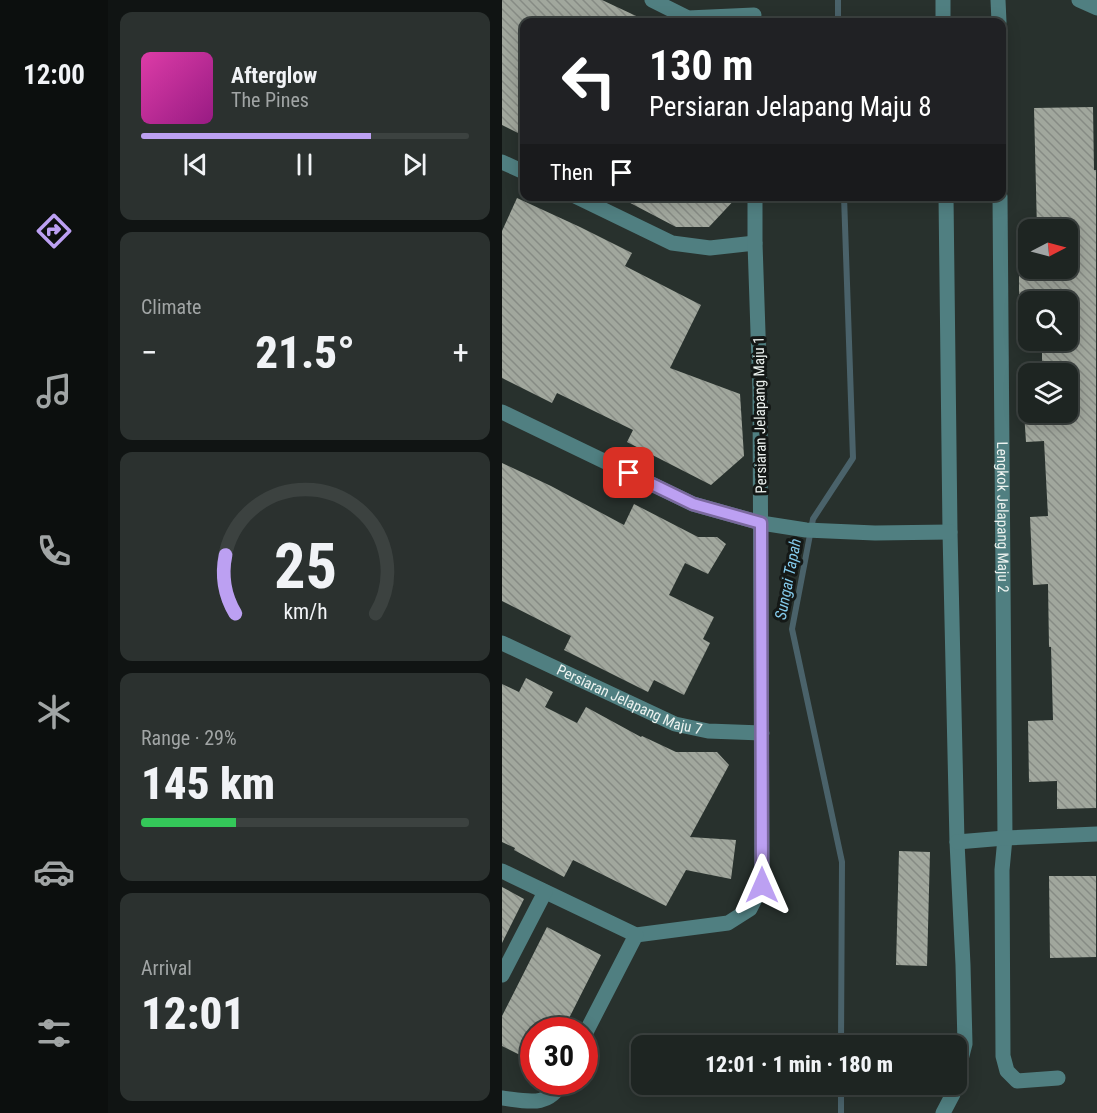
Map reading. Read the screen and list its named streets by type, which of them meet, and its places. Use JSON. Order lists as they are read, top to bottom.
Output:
{
  "streets": {
    "street": ["Persiaran Jelapang Maju 1", "Lengkok Jelapang Maju 2", "Persiaran Jelapang Maju 7"]
  },
  "crossings": [
    ["Persiaran Jelapang Maju 1", "Persiaran Jelapang Maju 7"]
  ],
  "water": ["Sungai Tapah"],
  "north": "right",
  "page": {
    "tabs": "12:00",
    "turn": ["130 m", "Persiaran Jelapang Maju 8"],
    "song": ["Afterglow", "The Pines"],
    "then": "Then",
    "tile": [
      "Climate",
      ["Range · 29%", "145 km"],
      ["Arrival", "12:01"]
    ],
    "heat": ["−", "21.5°", "+"],
    "limit": "30",
    "trip": "12:01 · 1 min · 180 m",
    "gauge": ["25", "km/h"]
  }
}
